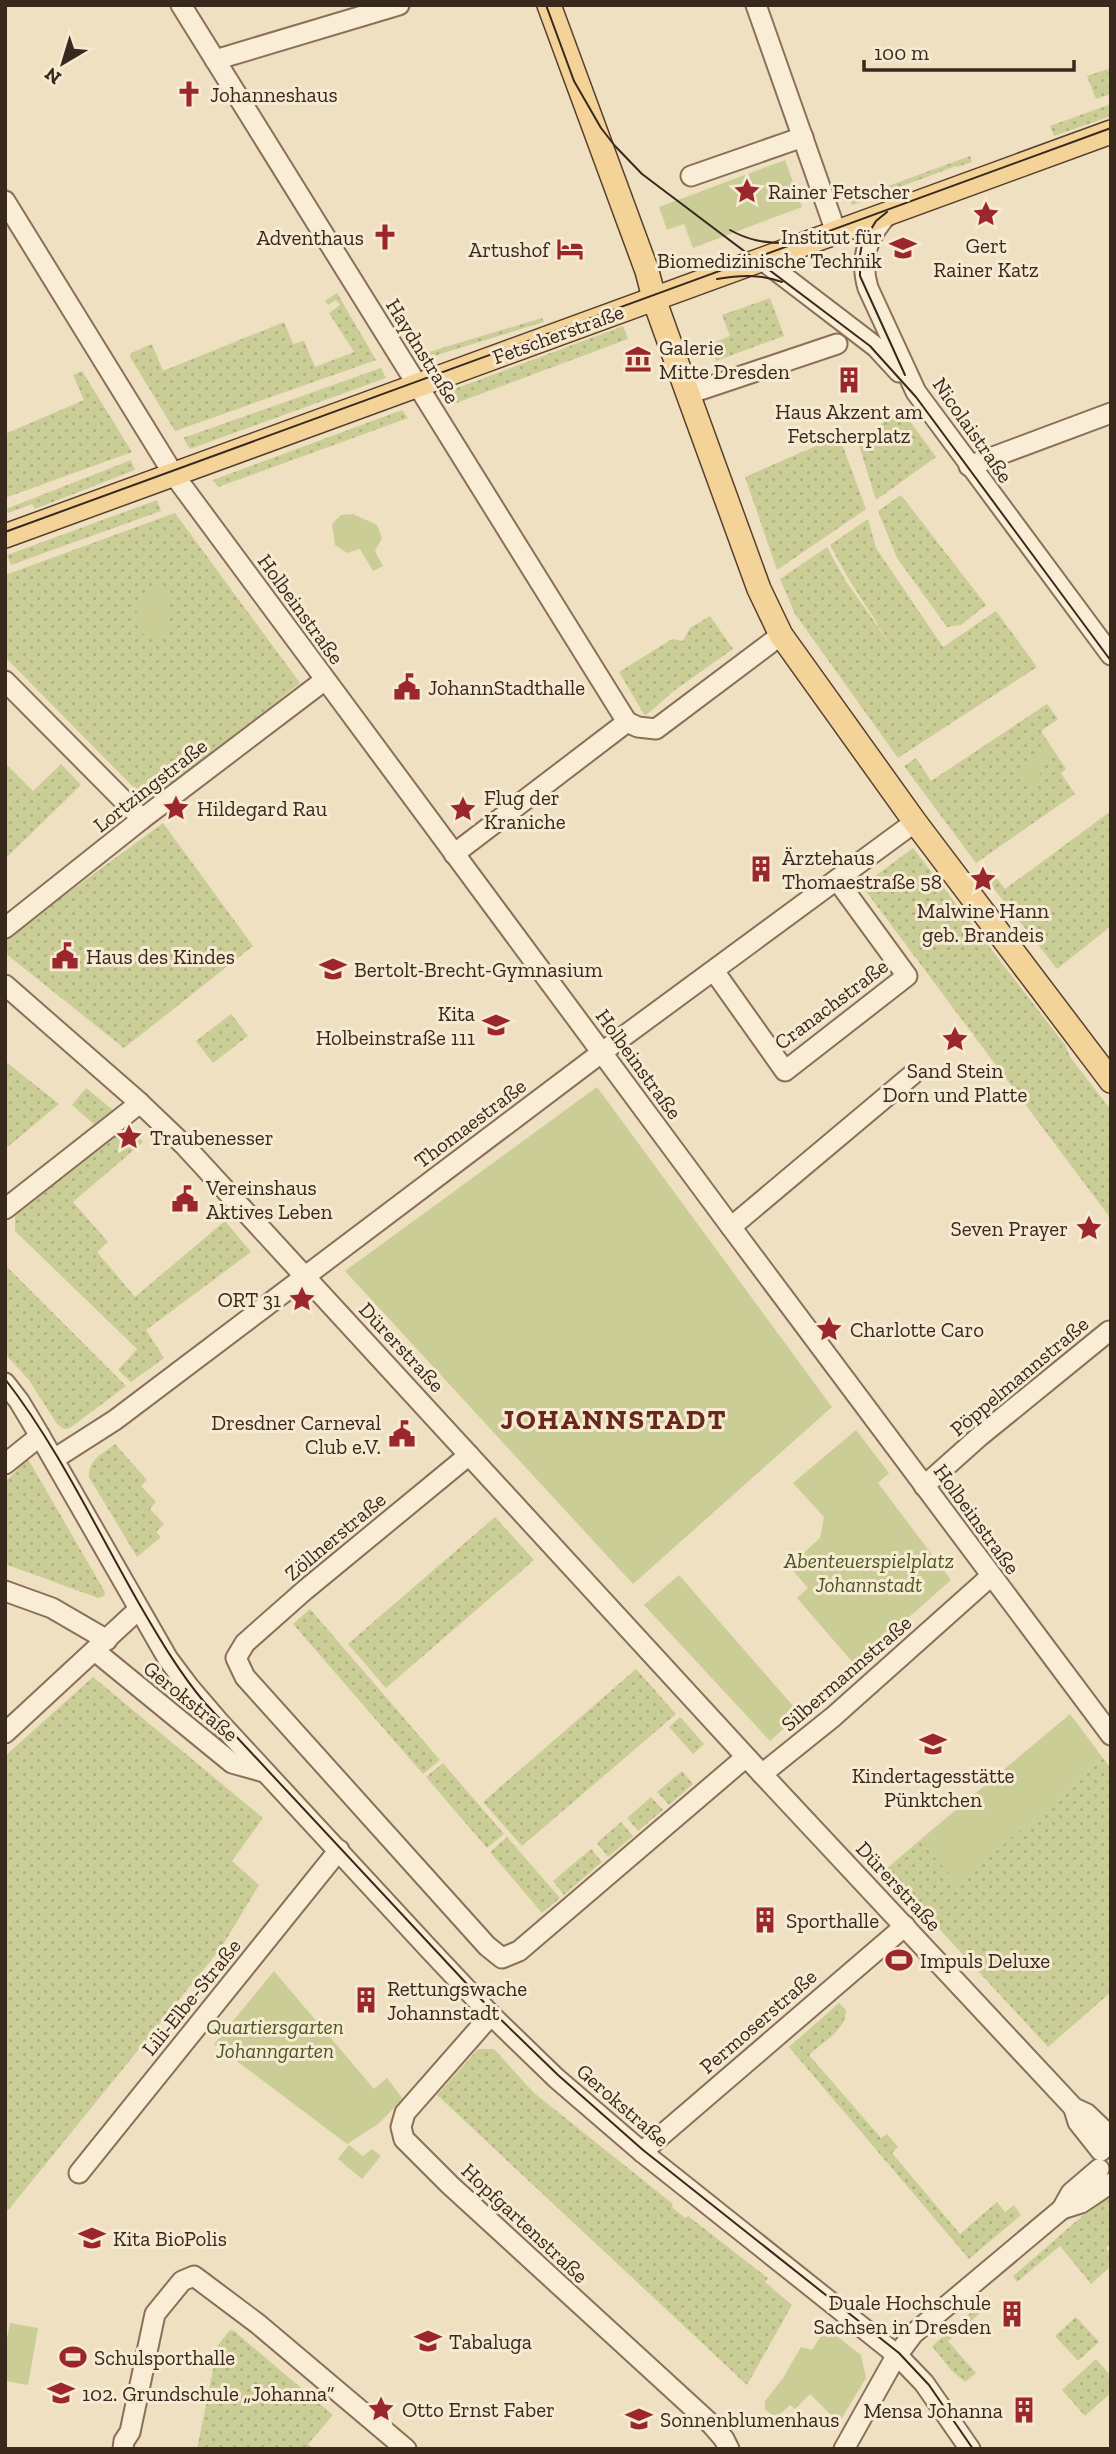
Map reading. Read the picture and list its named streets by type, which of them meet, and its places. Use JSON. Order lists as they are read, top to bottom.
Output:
{
  "streets": {
    "main road": ["Fetscherstraße"],
    "street": [
      "Haydnstraße",
      "Nicolaistraße",
      "Holbeinstraße",
      "Lortzingstraße",
      "Cranachstraße",
      "Thomaestraße",
      "Dürerstraße",
      "Pöppelmannstraße",
      "Zöllnerstraße",
      "Silbermannstraße",
      "Gerokstraße",
      "Lili-Elbe-Straße",
      "Permoserstraße",
      "Hopfgartenstraße"
    ]
  },
  "crossings": [
    ["Fetscherstraße", "Haydnstraße"],
    ["Fetscherstraße", "Nicolaistraße"],
    ["Fetscherstraße", "Holbeinstraße"],
    ["Holbeinstraße", "Lortzingstraße"],
    ["Holbeinstraße", "Thomaestraße"],
    ["Holbeinstraße", "Pöppelmannstraße"],
    ["Holbeinstraße", "Silbermannstraße"],
    ["Cranachstraße", "Thomaestraße"],
    ["Thomaestraße", "Dürerstraße"],
    ["Thomaestraße", "Gerokstraße"],
    ["Dürerstraße", "Zöllnerstraße"],
    ["Dürerstraße", "Silbermannstraße"],
    ["Dürerstraße", "Permoserstraße"],
    ["Gerokstraße", "Lili-Elbe-Straße"],
    ["Gerokstraße", "Permoserstraße"],
    ["Gerokstraße", "Hopfgartenstraße"]
  ],
  "districts": ["JOHANNSTADT"],
  "parks": ["Abenteuerspielplatz Johannstadt", "Quartiersgarten Johanngarten"],
  "places": {
    "church": ["Johanneshaus", "Adventhaus"],
    "place": [
      "Rainer Fetscher",
      "Gert Rainer Katz",
      "Hildegard Rau",
      "Flug der Kraniche",
      "Malwine Hann geb. Brandeis",
      "Sand Stein Dorn und Platte",
      "Traubenesser",
      "Seven Prayer",
      "ORT 31",
      "Charlotte Caro",
      "Otto Ernst Faber"
    ],
    "school or university": [
      "Institut für Biomedizinische Technik",
      "Bertolt-Brecht-Gymnasium",
      "Kita Holbeinstraße 111",
      "Kindertagesstätte Pünktchen",
      "Kita BioPolis",
      "Tabaluga",
      "102. Grundschule „Johanna“",
      "Sonnenblumenhaus"
    ],
    "hotel": ["Artushof"],
    "museum": ["Galerie Mitte Dresden"],
    "building": [
      "Haus Akzent am Fetscherplatz",
      "Ärztehaus Thomaestraße 58",
      "Sporthalle",
      "Rettungswache Johannstadt",
      "Duale Hochschule Sachsen in Dresden",
      "Mensa Johanna"
    ],
    "public building": [
      "JohannStadthalle",
      "Haus des Kindes",
      "Vereinshaus Aktives Leben",
      "Dresdner Carneval Club e.V."
    ],
    "sports": ["Impuls Deluxe", "Schulsporthalle"]
  },
  "scale_bar": "100 m",
  "north": "bottom left"
}
